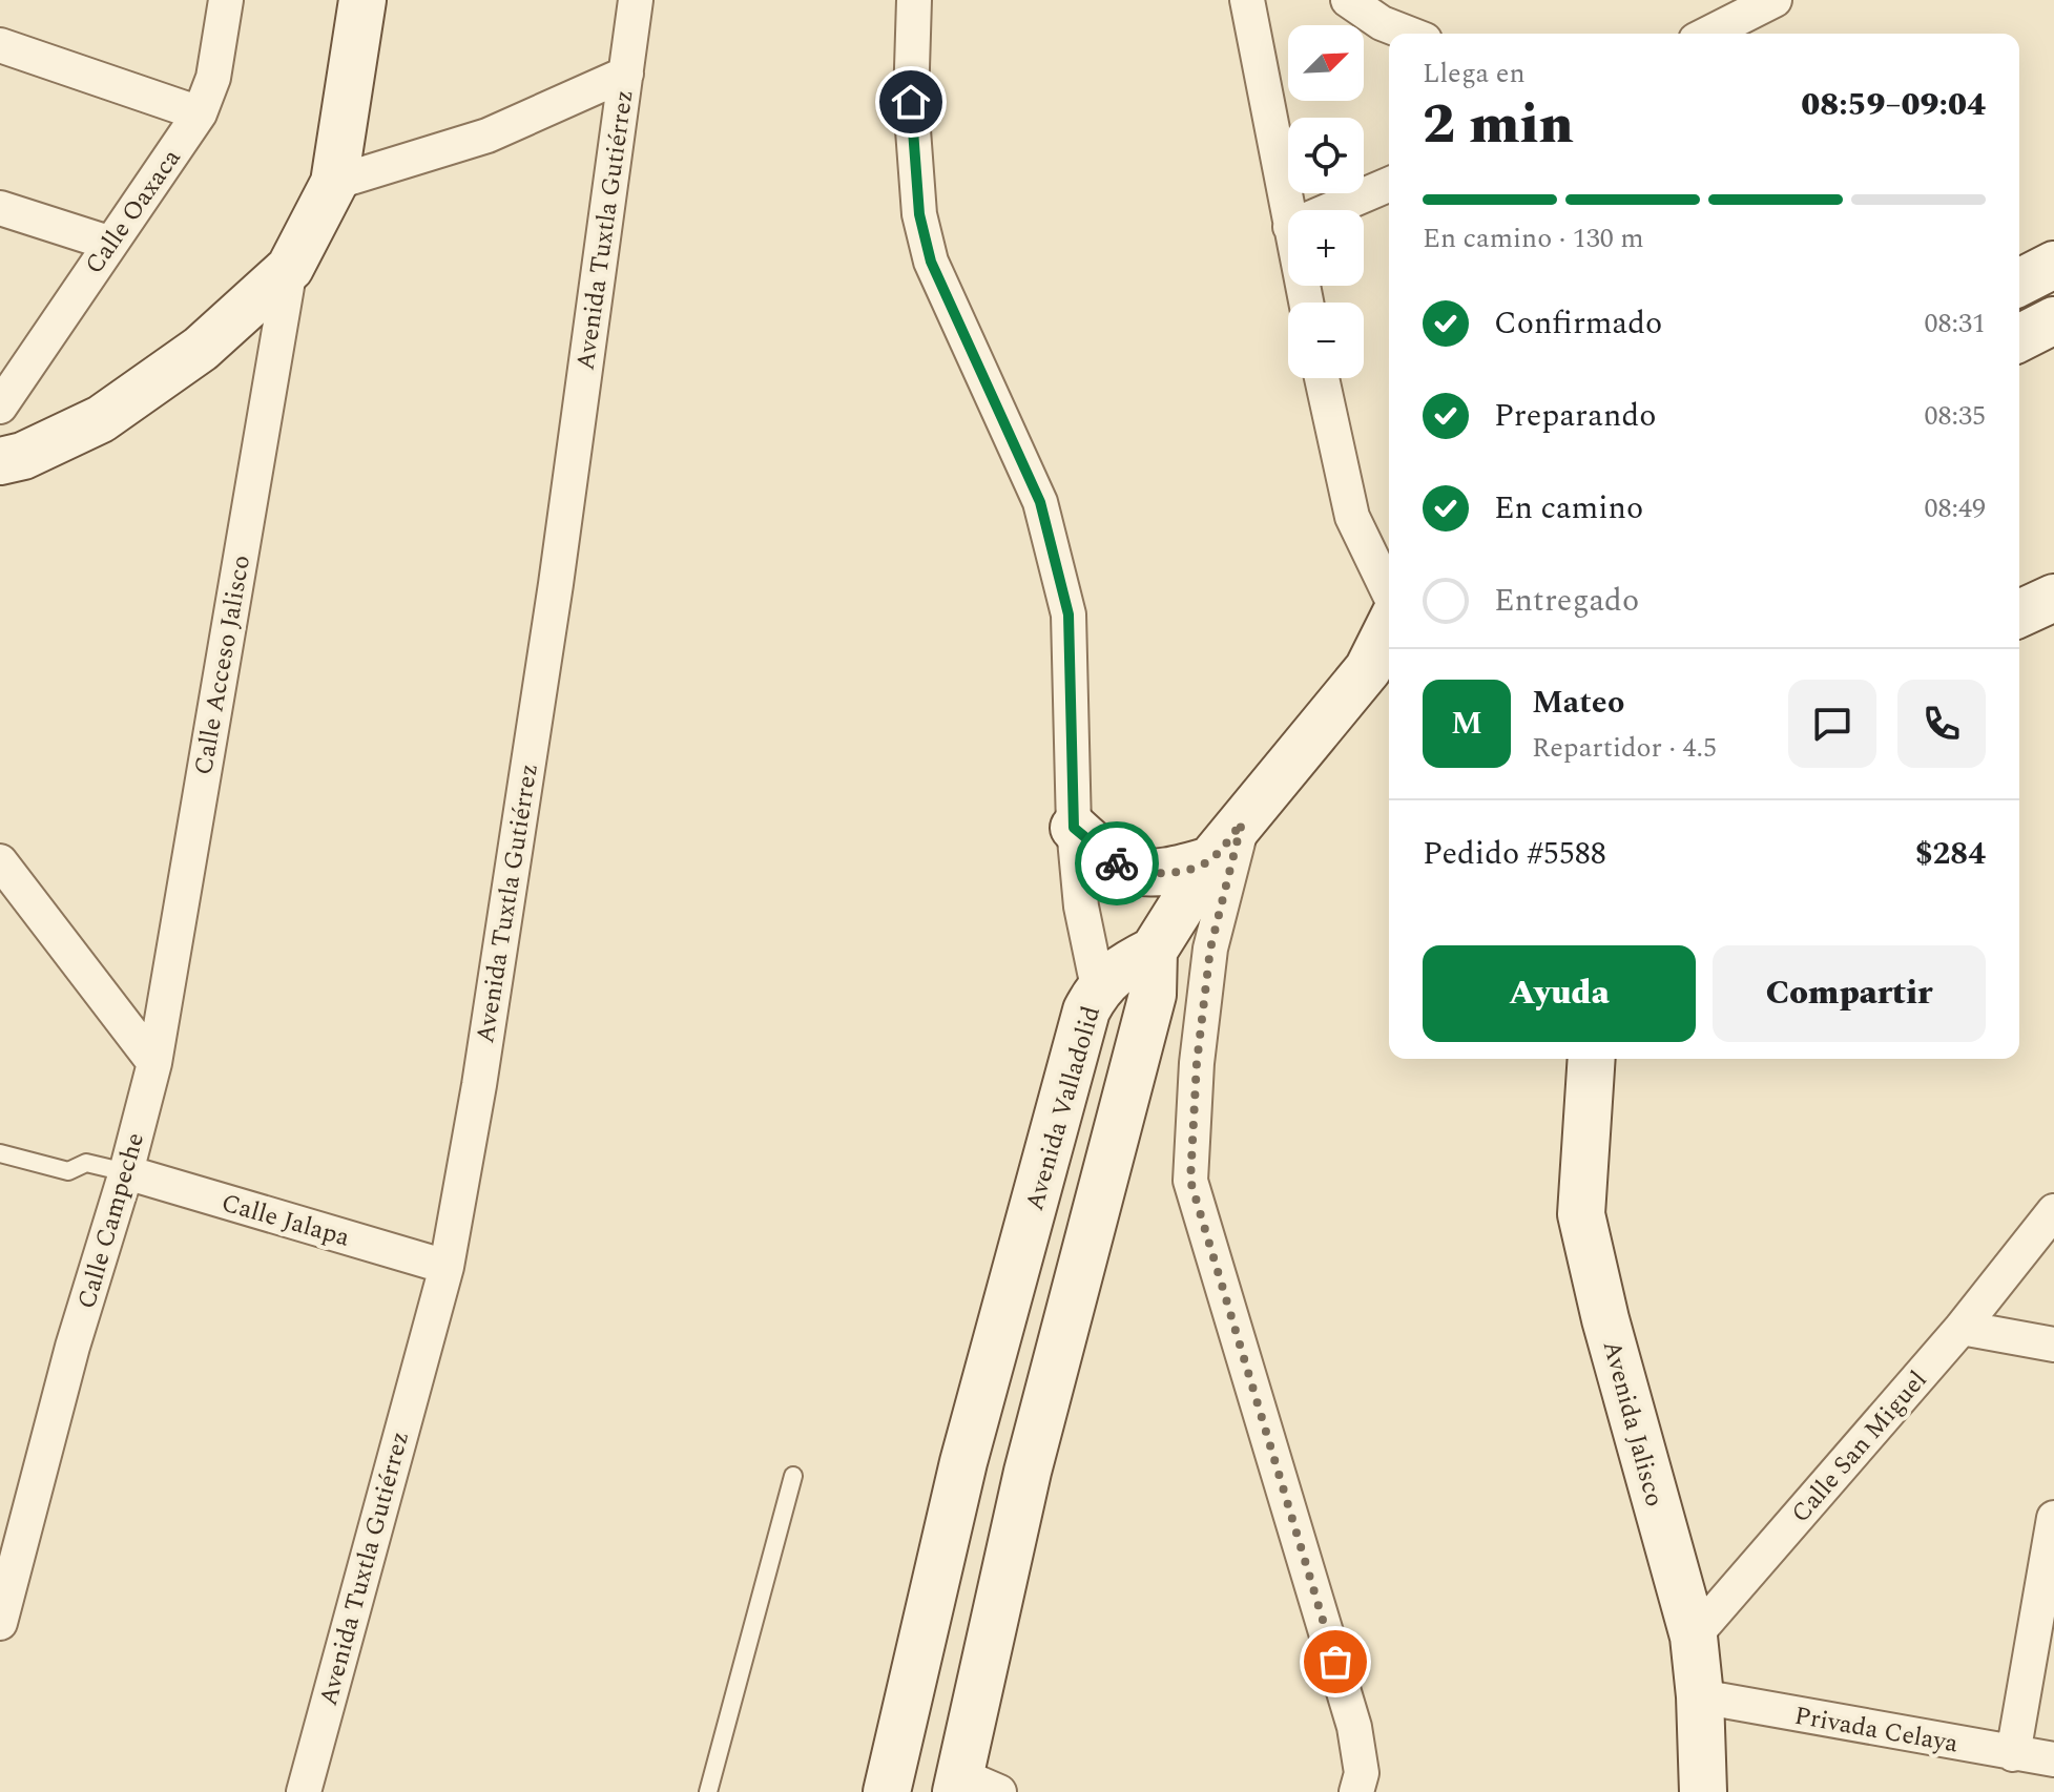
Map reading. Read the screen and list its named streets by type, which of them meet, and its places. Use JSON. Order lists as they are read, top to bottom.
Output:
{
  "streets": {
    "main road": ["Avenida Valladolid", "Avenida Jalisco"],
    "street": [
      "Calle Oaxaca",
      "Avenida Tuxtla Gutiérrez",
      "Calle Acceso Jalisco",
      "Calle Jalapa",
      "Calle Campeche",
      "Calle San Miguel",
      "Privada Celaya"
    ]
  },
  "crossings": [
    ["Avenida Tuxtla Gutiérrez", "Calle Jalapa"],
    ["Calle Acceso Jalisco", "Calle Campeche"],
    ["Calle Jalapa", "Calle Campeche"],
    ["Avenida Jalisco", "Calle San Miguel"],
    ["Avenida Jalisco", "Privada Celaya"]
  ],
  "north": "top right",
  "page": {
    "map_buttons": ["+", "−"],
    "heading": ["2 min", "Llega en", "08:59–09:04"],
    "panel": [
      "Mateo",
      "Repartidor · 4.5",
      "Pedido #5588",
      "$284"
    ],
    "bar": "En camino · 130 m",
    "list": [
      ["Confirmado", "08:31"],
      ["Preparando", "08:35"],
      ["En camino", "08:49"],
      "Entregado"
    ],
    "round": "M",
    "buttons": ["Ayuda", "Compartir"]
  }
}
